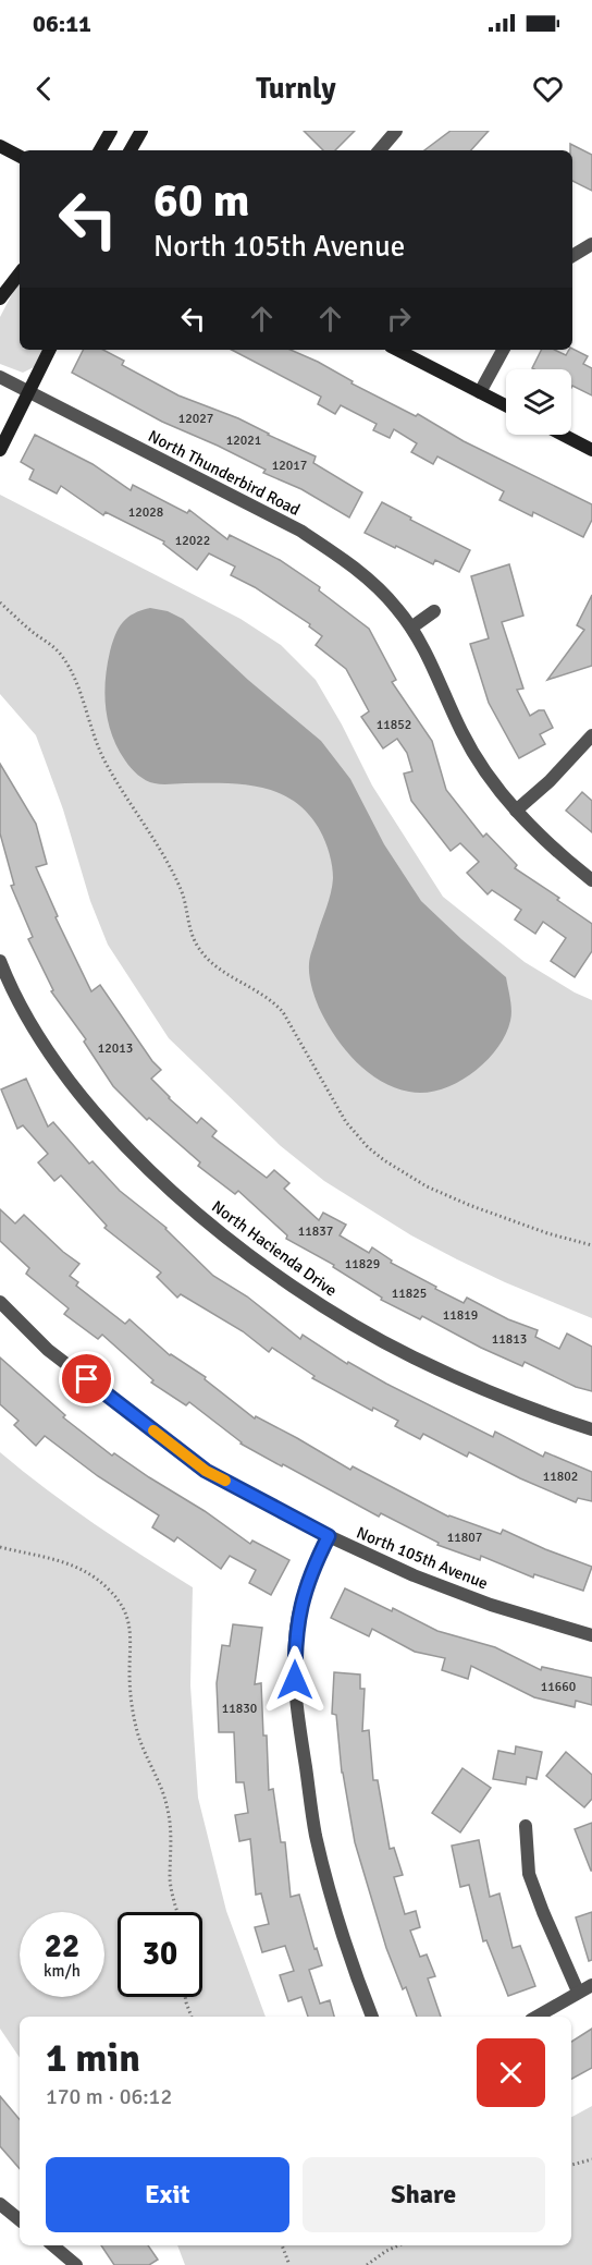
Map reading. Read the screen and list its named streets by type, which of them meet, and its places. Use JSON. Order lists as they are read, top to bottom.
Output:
{
  "streets": {
    "street": ["North Thunderbird Road", "North Hacienda Drive", "North 105th Avenue"]
  },
  "house_numbers": [
    "12027",
    "12021",
    "12017",
    "12028",
    "12022",
    "11852",
    "12013",
    "11837",
    "11829",
    "11825",
    "11819",
    "11813",
    "11802",
    "11807",
    "11660",
    "11830"
  ],
  "page": {
    "status": "06:11",
    "header": "Turnly",
    "turn": ["60 m", "North 105th Avenue"],
    "speed": "22 km/h",
    "limit": "30",
    "heading": ["1 min", "170 m · 06:12"],
    "buttons": ["Exit", "Share"]
  }
}
